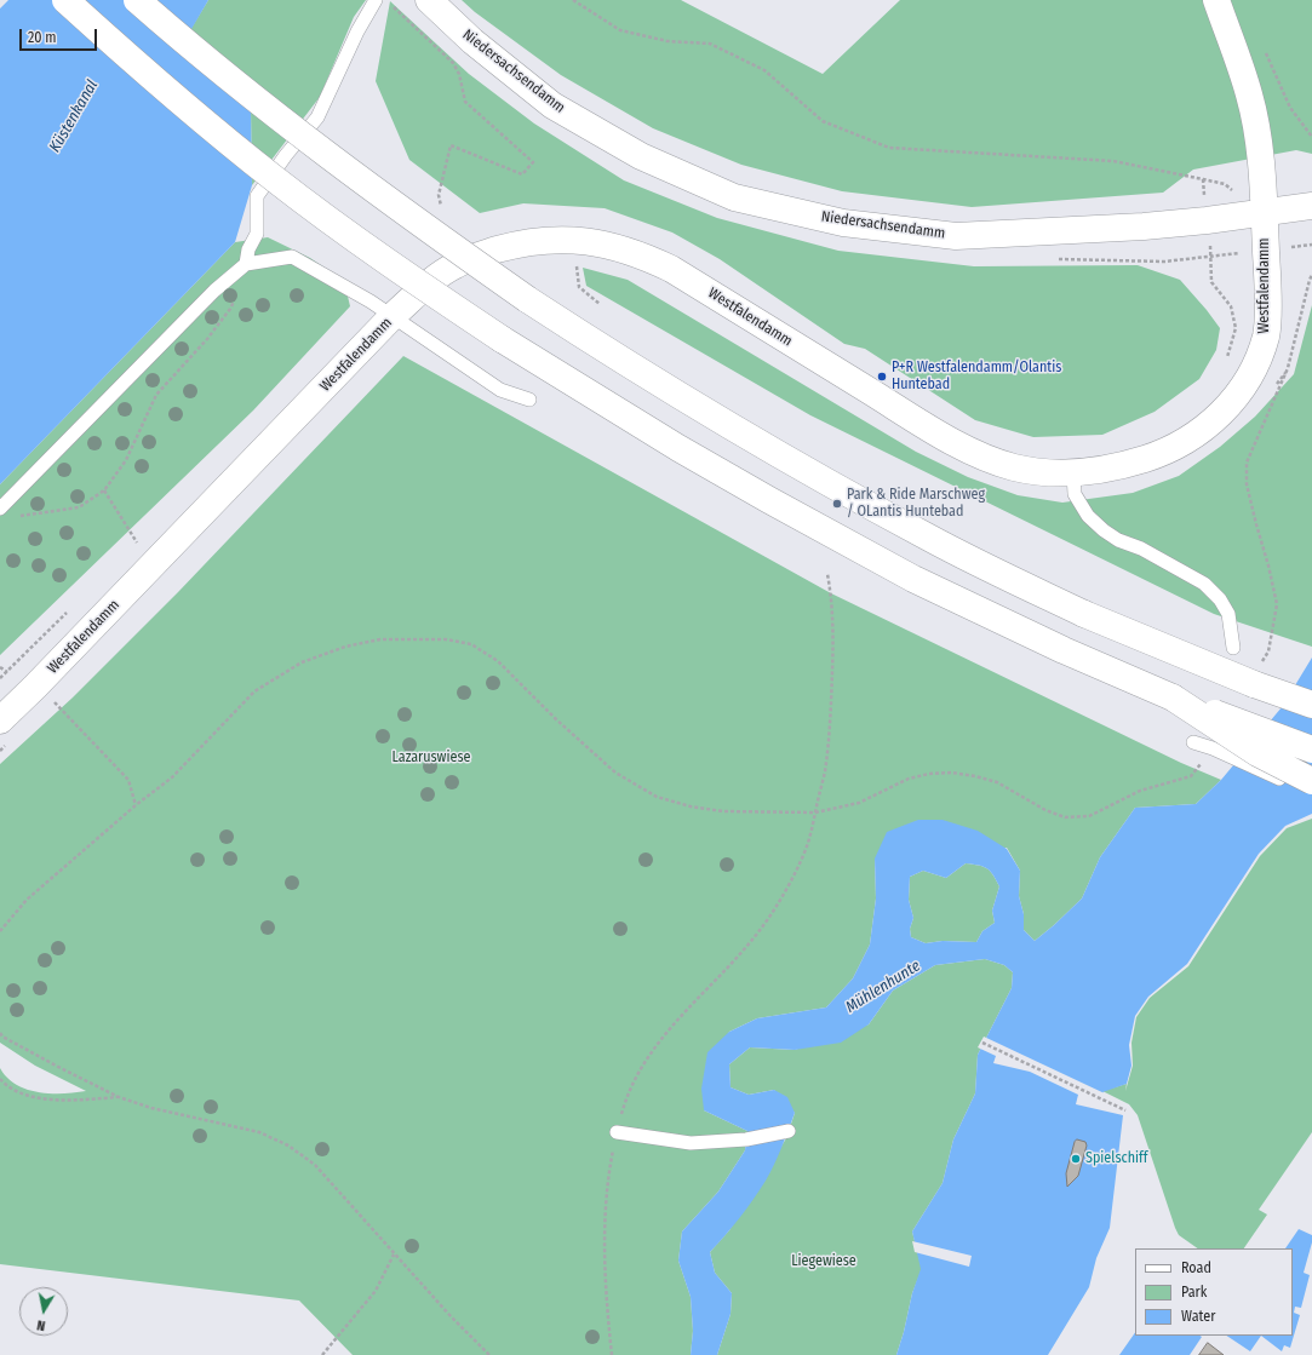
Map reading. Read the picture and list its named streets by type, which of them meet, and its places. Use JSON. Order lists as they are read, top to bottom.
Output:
{
  "streets": {
    "main road": ["Niedersachsendamm", "Westfalendamm"]
  },
  "crossings": [
    ["Niedersachsendamm", "Westfalendamm"]
  ],
  "water": ["Küstenkanal", "Mühlenhunte"],
  "parks": ["Lazaruswiese", "Liegewiese"],
  "places": ["P+R Westfalendamm/Olantis Huntebad", "Park & Ride Marschweg / OLantis Huntebad", "Spielschiff"],
  "legend": ["Road", "Park", "Water"],
  "scale_bar": "20 m",
  "north": "bottom"
}
